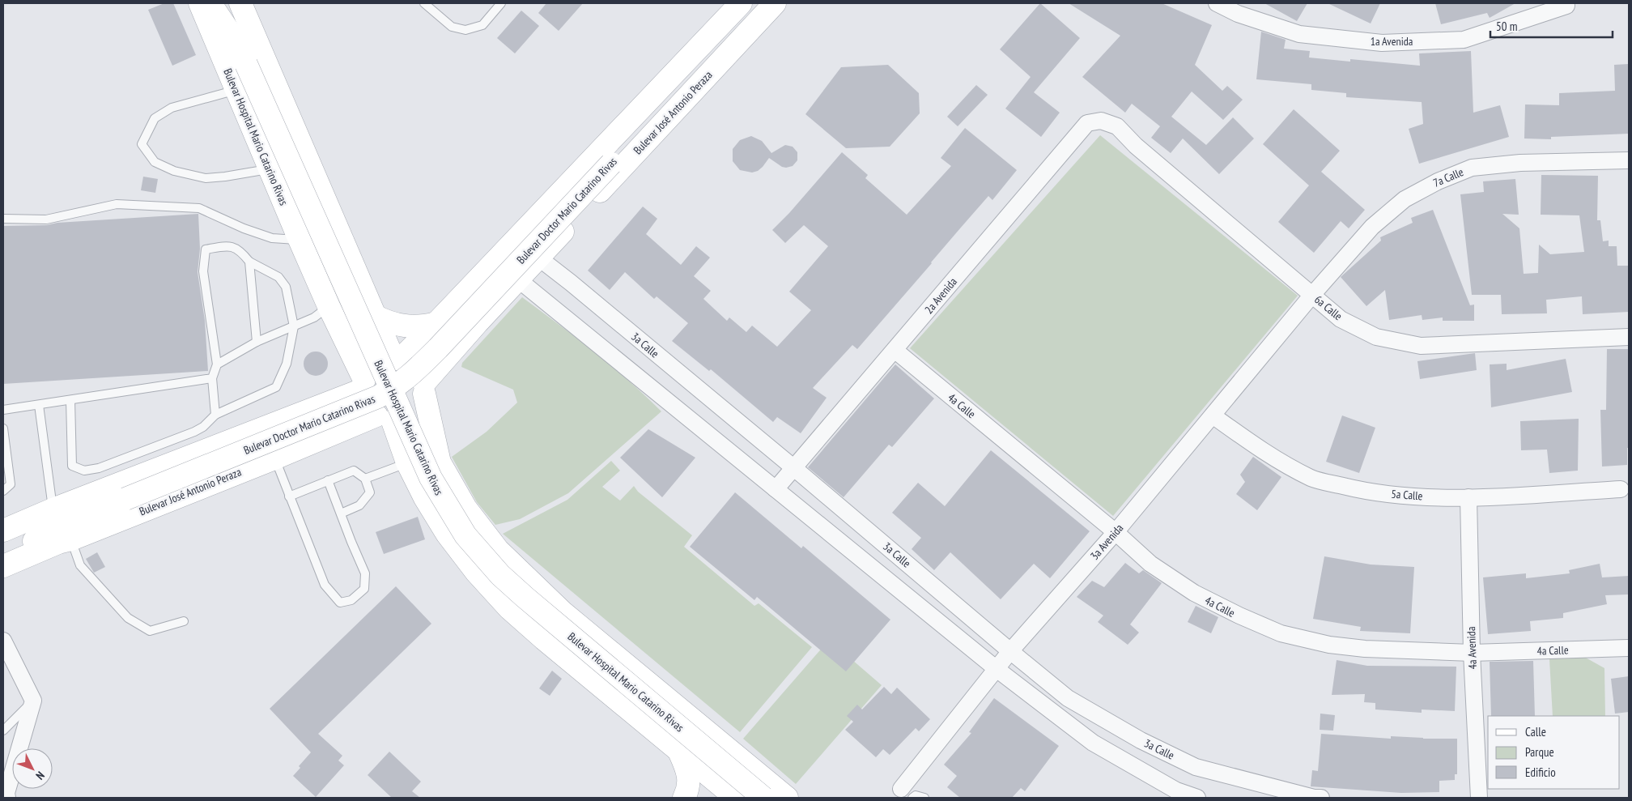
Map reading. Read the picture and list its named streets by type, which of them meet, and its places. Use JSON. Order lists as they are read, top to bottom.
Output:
{
  "streets": {
    "main road": ["Bulevar José Antonio Peraza", "Bulevar Hospital Mario Catarino Rivas", "Bulevar Doctor Mario Catarino Rivas"],
    "street": [
      "1a Avenida",
      "7a Calle",
      "2a Avenida",
      "6a Calle",
      "3a Calle",
      "4a Calle",
      "5a Calle",
      "3a Avenida",
      "4a Avenida"
    ]
  },
  "crossings": [
    ["Bulevar José Antonio Peraza", "Bulevar Hospital Mario Catarino Rivas"],
    ["Bulevar José Antonio Peraza", "3a Calle"],
    ["7a Calle", "6a Calle"],
    ["7a Calle", "3a Avenida"],
    ["2a Avenida", "6a Calle"],
    ["2a Avenida", "3a Calle"],
    ["2a Avenida", "4a Calle"],
    ["6a Calle", "3a Avenida"],
    ["3a Calle", "3a Avenida"],
    ["4a Calle", "3a Avenida"],
    ["4a Calle", "4a Avenida"],
    ["5a Calle", "3a Avenida"],
    ["5a Calle", "4a Avenida"]
  ],
  "legend": ["Calle", "Parque", "Edificio"],
  "scale_bar": "50 m",
  "north": "bottom right"
}
